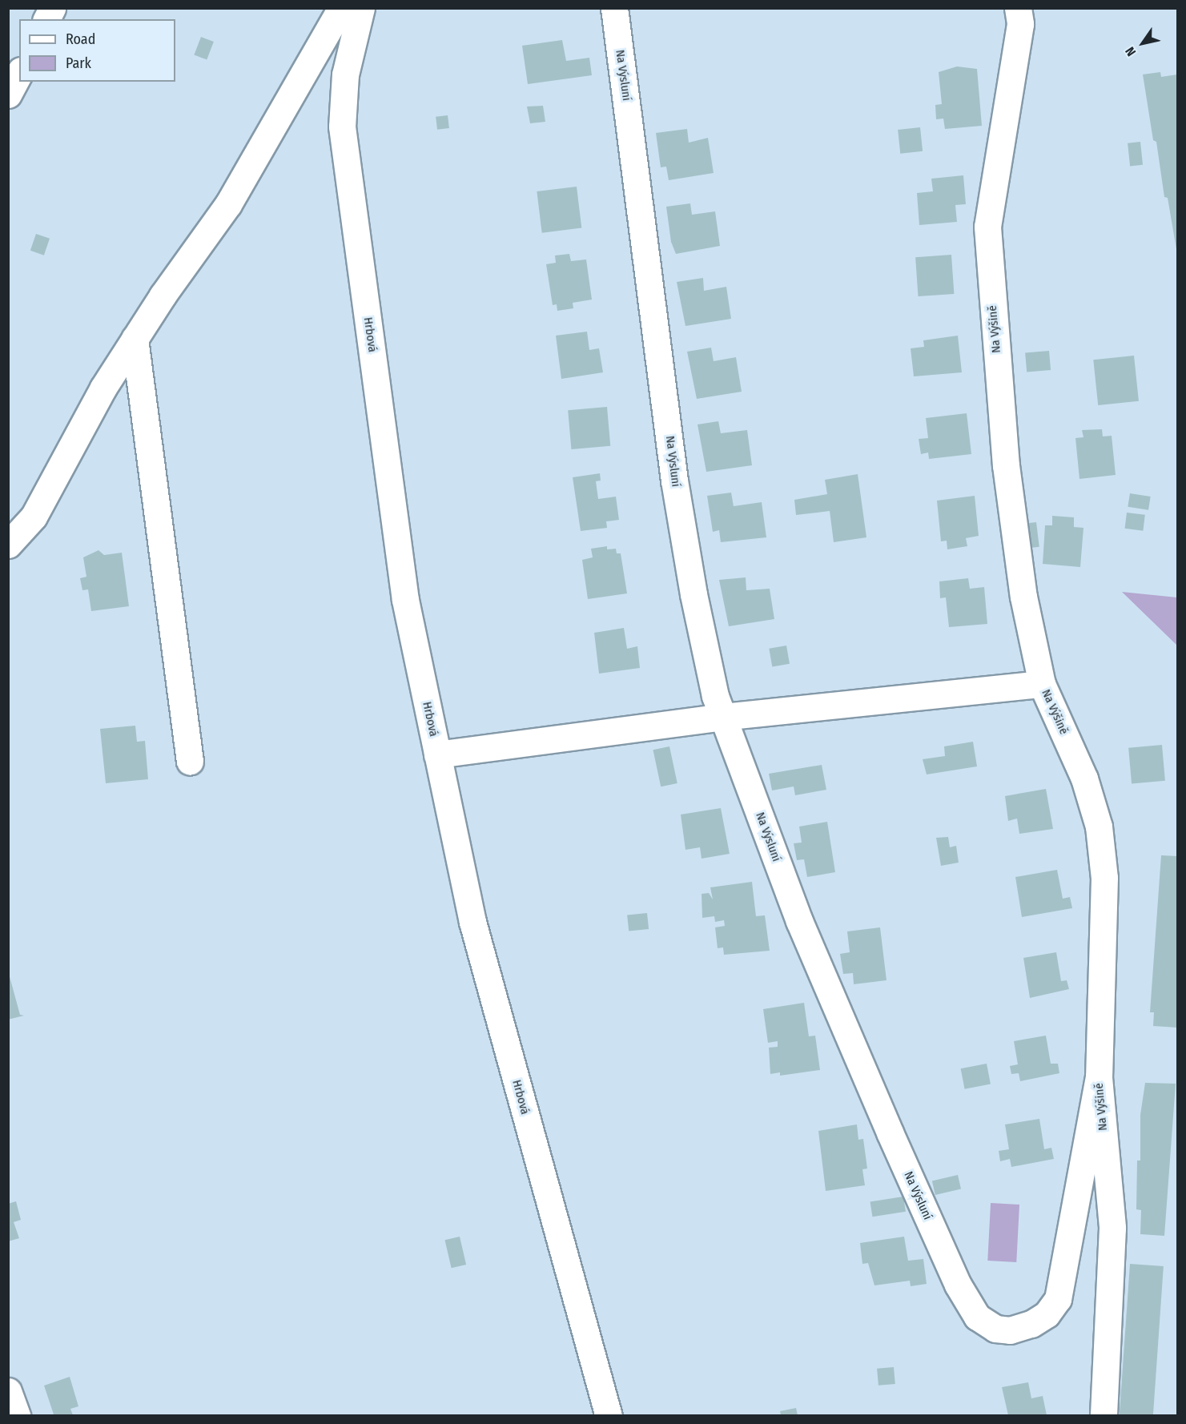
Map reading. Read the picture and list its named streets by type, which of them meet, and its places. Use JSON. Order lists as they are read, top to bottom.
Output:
{
  "streets": {
    "street": ["Na Výsluní", "Na Výšině", "Hrbová"]
  },
  "crossings": [
    ["Na Výsluní", "Na Výšině"]
  ],
  "legend": ["Road", "Park"],
  "north": "bottom left"
}
